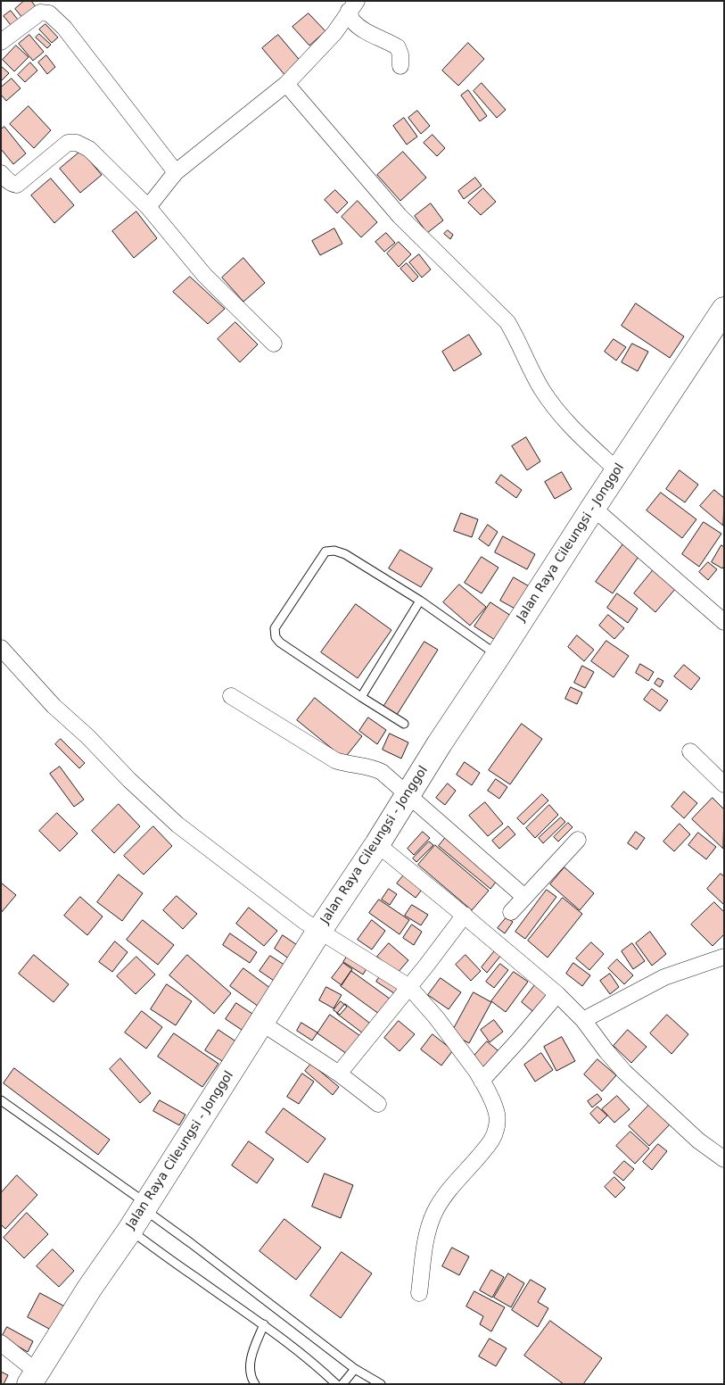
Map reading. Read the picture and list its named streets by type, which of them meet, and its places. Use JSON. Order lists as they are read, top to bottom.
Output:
{
  "streets": {
    "main road": ["Jalan Raya Cileungsi - Jonggol"]
  }
}
